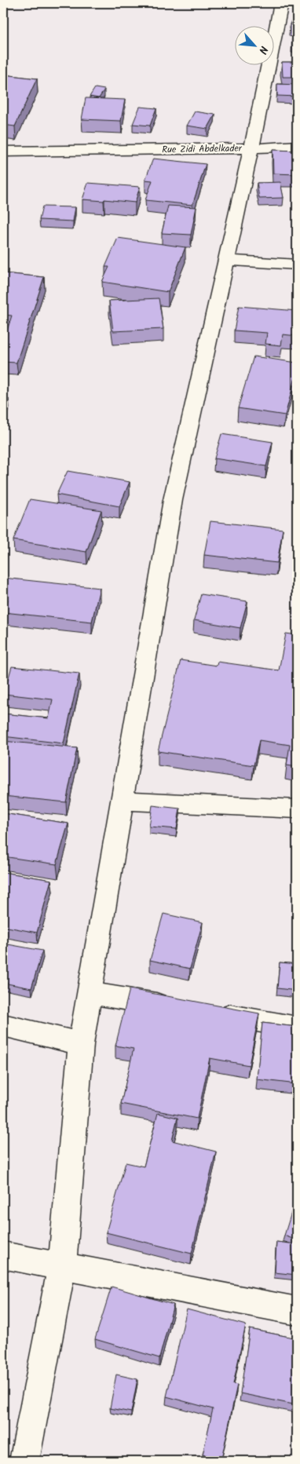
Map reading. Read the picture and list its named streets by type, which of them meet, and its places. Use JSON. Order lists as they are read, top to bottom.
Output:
{
  "streets": {
    "street": ["Rue Zidi Abdelkader"]
  },
  "north": "bottom right"
}
